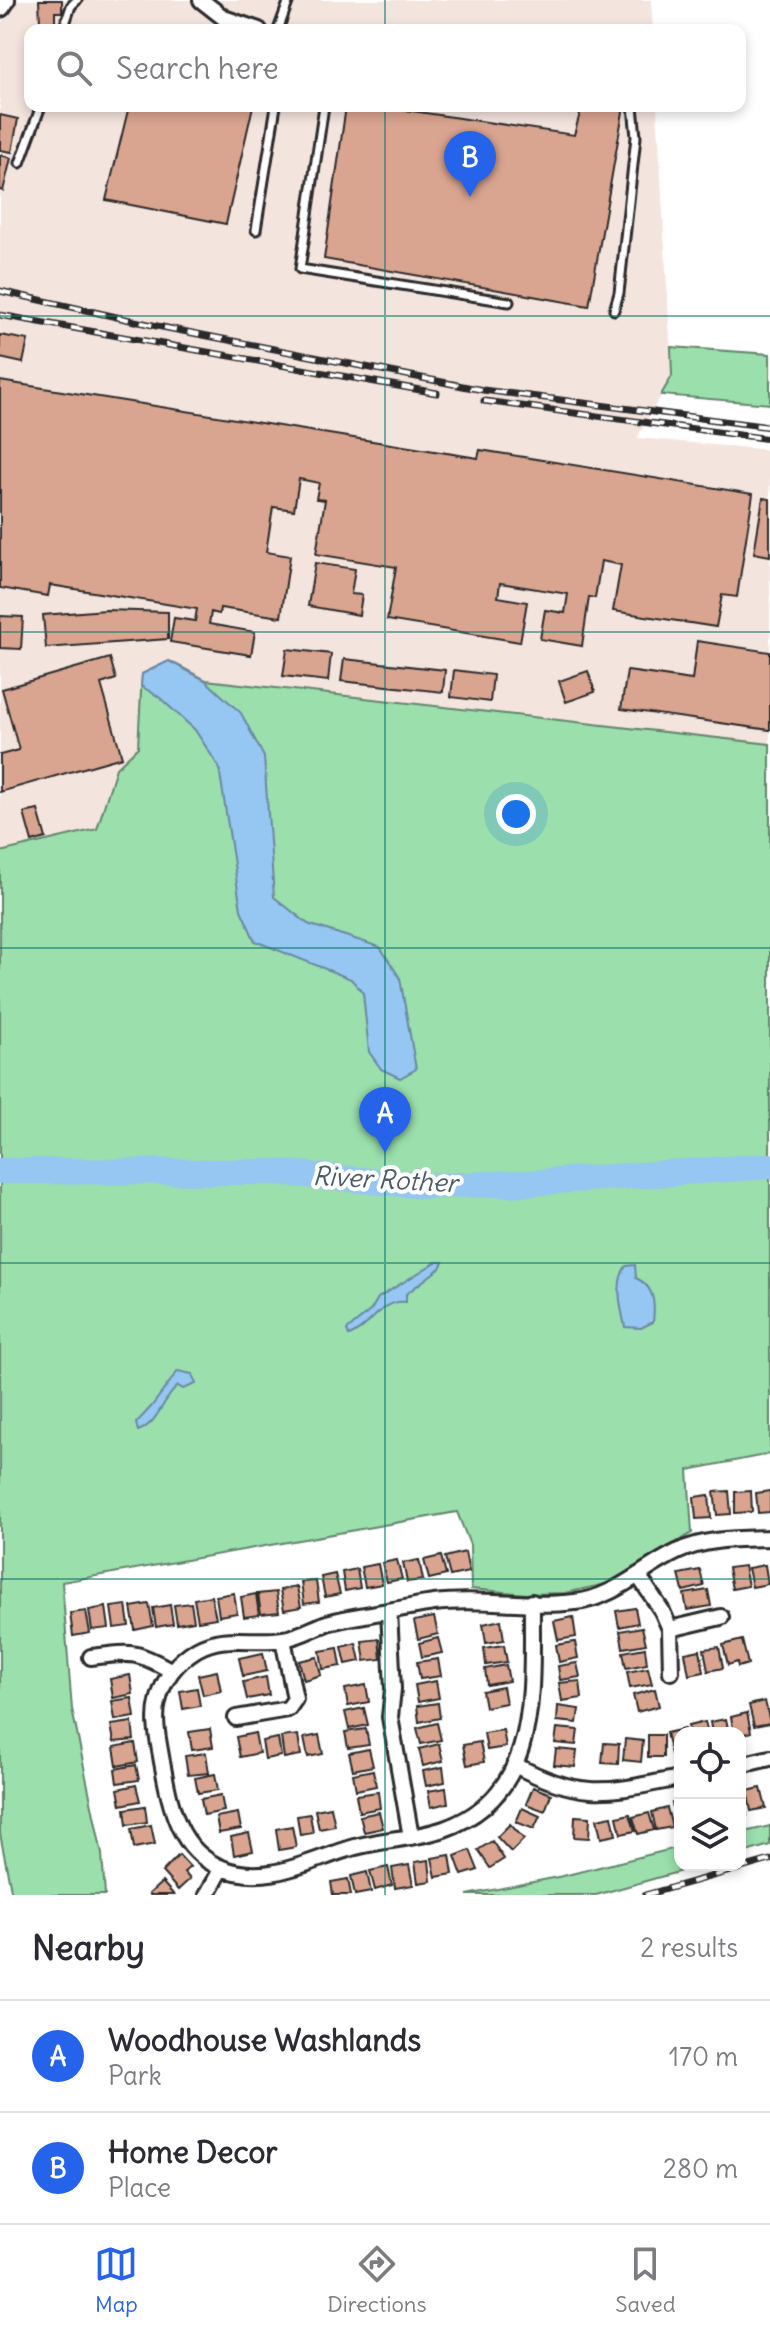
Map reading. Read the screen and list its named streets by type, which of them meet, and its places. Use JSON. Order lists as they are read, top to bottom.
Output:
{
  "water": ["River Rother"],
  "page": {
    "search": "Search here",
    "pins": ["B", "A"],
    "heading": ["Nearby", "2 results"],
    "list": [
      {
        "mark": "A",
        "name": "Woodhouse Washlands",
        "note": "Park",
        "value": "170 m"
      },
      {
        "mark": "B",
        "name": "Home Decor",
        "note": "Place",
        "value": "280 m"
      }
    ],
    "nav": ["Map", "Directions", "Saved"]
  }
}
